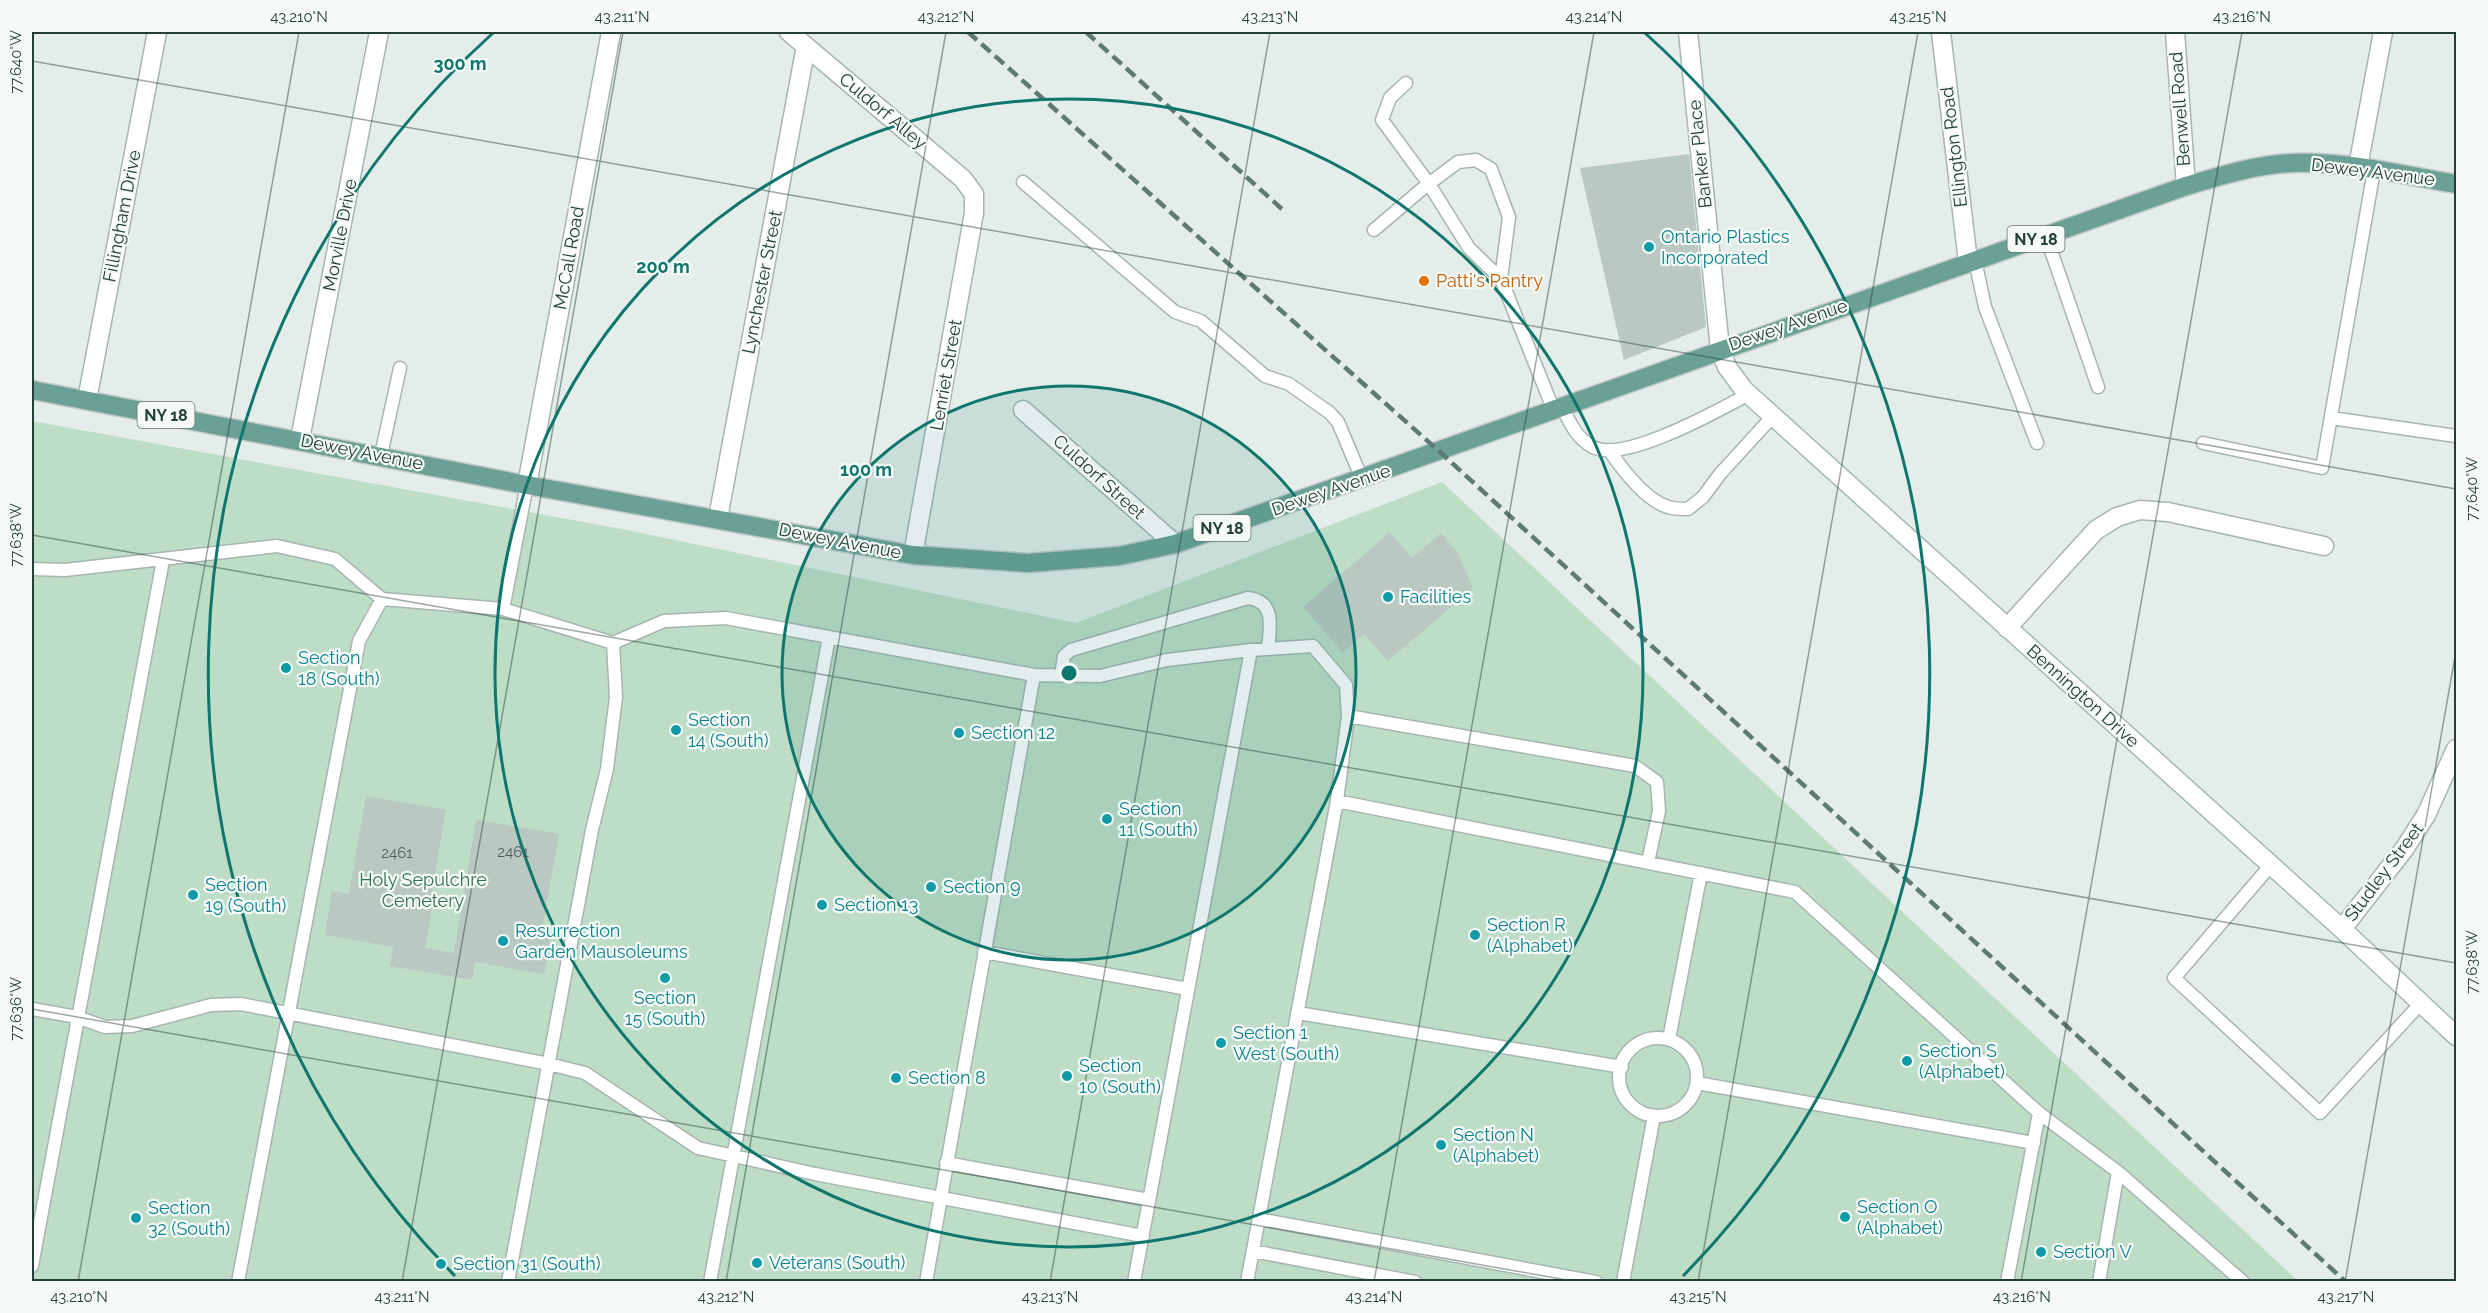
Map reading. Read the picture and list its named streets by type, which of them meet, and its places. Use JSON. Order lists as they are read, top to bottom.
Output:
{
  "streets": {
    "main road": ["Dewey Avenue", "NY 18"],
    "street": [
      "Benwell Road",
      "Culdorf Alley",
      "Ellington Road",
      "Banker Place",
      "Fillingham Drive",
      "Morville Drive",
      "McCall Road",
      "Lynchester Street",
      "Lenriet Street",
      "Culdorf Street",
      "Bennington Drive",
      "Studley Street"
    ]
  },
  "crossings": [
    ["Benwell Road", "Dewey Avenue"],
    ["Culdorf Alley", "Lynchester Street"],
    ["Culdorf Alley", "Lenriet Street"],
    ["Ellington Road", "Dewey Avenue"],
    ["Banker Place", "Dewey Avenue"],
    ["Banker Place", "Bennington Drive"],
    ["Dewey Avenue", "Fillingham Drive"],
    ["Dewey Avenue", "Morville Drive"],
    ["Dewey Avenue", "McCall Road"],
    ["Dewey Avenue", "Lynchester Street"],
    ["Dewey Avenue", "Lenriet Street"],
    ["Dewey Avenue", "Culdorf Street"],
    ["Dewey Avenue", "Bennington Drive"],
    ["Bennington Drive", "Studley Street"]
  ],
  "parks": ["Holy Sepulchre Cemetery"],
  "places": [
    "Ontario Plastics Incorporated",
    "Patti's Pantry",
    "Facilities",
    "Section 18 (South)",
    "Section 14 (South)",
    "Section 12",
    "Section 11 (South)",
    "Section 9",
    "Section 19 (South)",
    "Section 13",
    "Section R (Alphabet)",
    "Resurrection Garden Mausoleums",
    "Section 15 (South)",
    "Section 1 West (South)",
    "Section S (Alphabet)",
    "Section 10 (South)",
    "Section 8",
    "Section N (Alphabet)",
    "Section O (Alphabet)",
    "Section 32 (South)",
    "Section V",
    "Veterans (South)",
    "Section 31 (South)"
  ],
  "house_numbers": ["2461", "2461"],
  "coordinates": [
    "43.210°N",
    "43.211°N",
    "43.212°N",
    "43.213°N",
    "43.214°N",
    "43.215°N",
    "43.216°N",
    "77.640°W",
    "77.638°W",
    "77.636°W",
    "43.217°N"
  ],
  "rings": ["300 m", "200 m", "100 m"]
}
